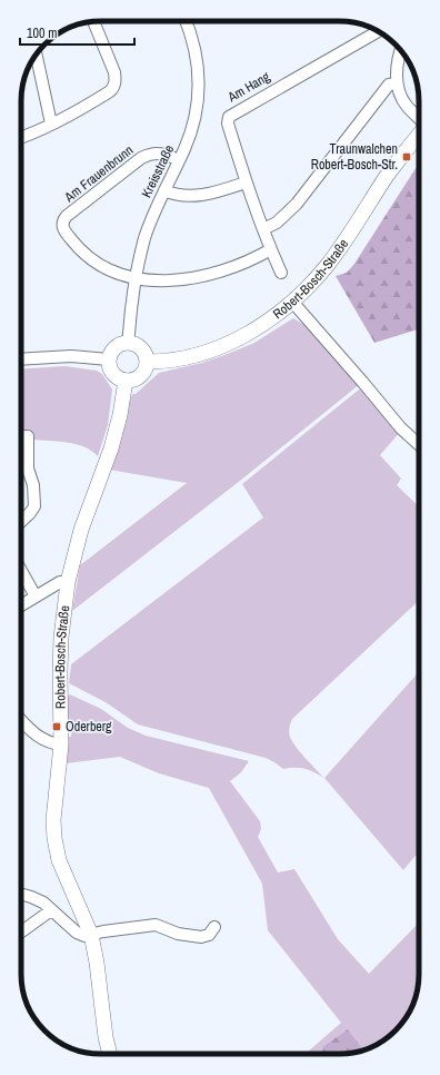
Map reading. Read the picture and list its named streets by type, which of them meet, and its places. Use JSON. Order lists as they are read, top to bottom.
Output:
{
  "streets": {
    "main road": ["Robert-Bosch-Straße"],
    "street": ["Am Hang", "Kreisstraße", "Am Frauenbrunn"]
  },
  "crossings": [
    ["Am Hang", "Am Frauenbrunn"],
    ["Kreisstraße", "Am Frauenbrunn"],
    ["Kreisstraße", "Robert-Bosch-Straße"]
  ],
  "places": {
    "transit": ["Traunwalchen Robert-Bosch-Str.", "Oderberg"]
  },
  "scale_bar": "100 m"
}
